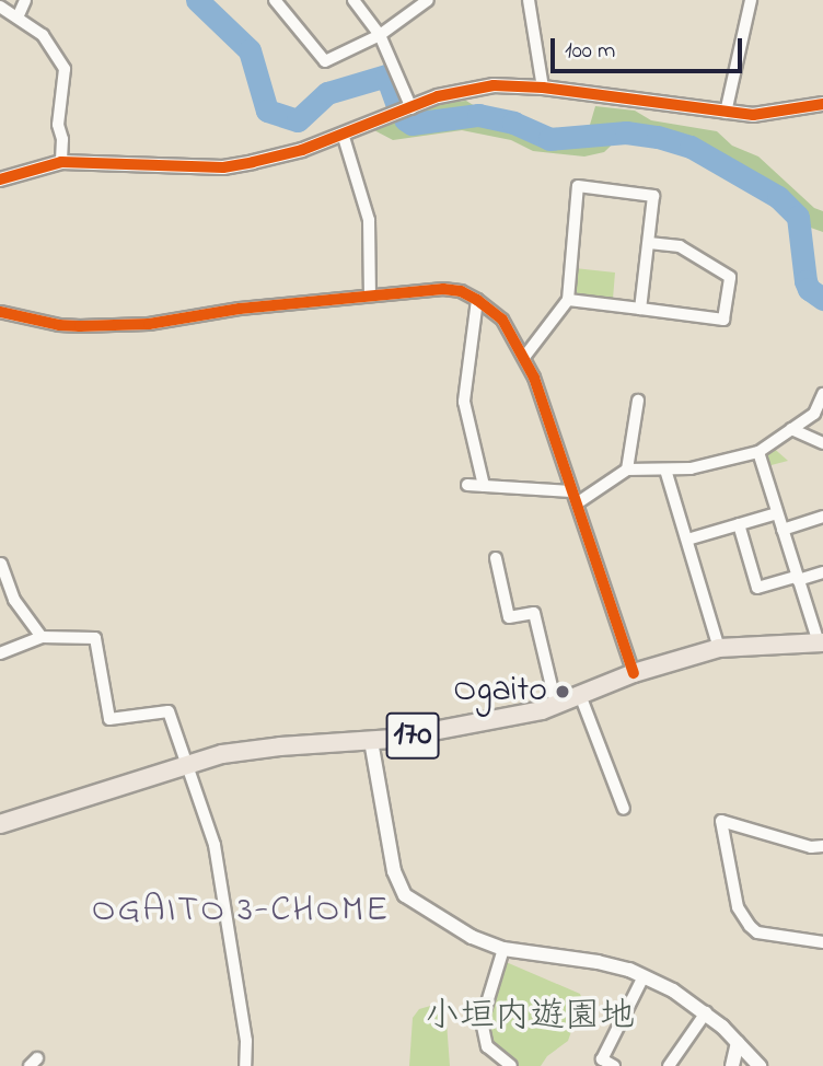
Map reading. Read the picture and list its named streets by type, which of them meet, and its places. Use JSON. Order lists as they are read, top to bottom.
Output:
{
  "streets": {
    "highway": ["170"]
  },
  "districts": ["OGAITO 3-CHOME"],
  "parks": ["小垣内遊園地"],
  "places": ["Ogaito"],
  "scale_bar": "100 m"
}
